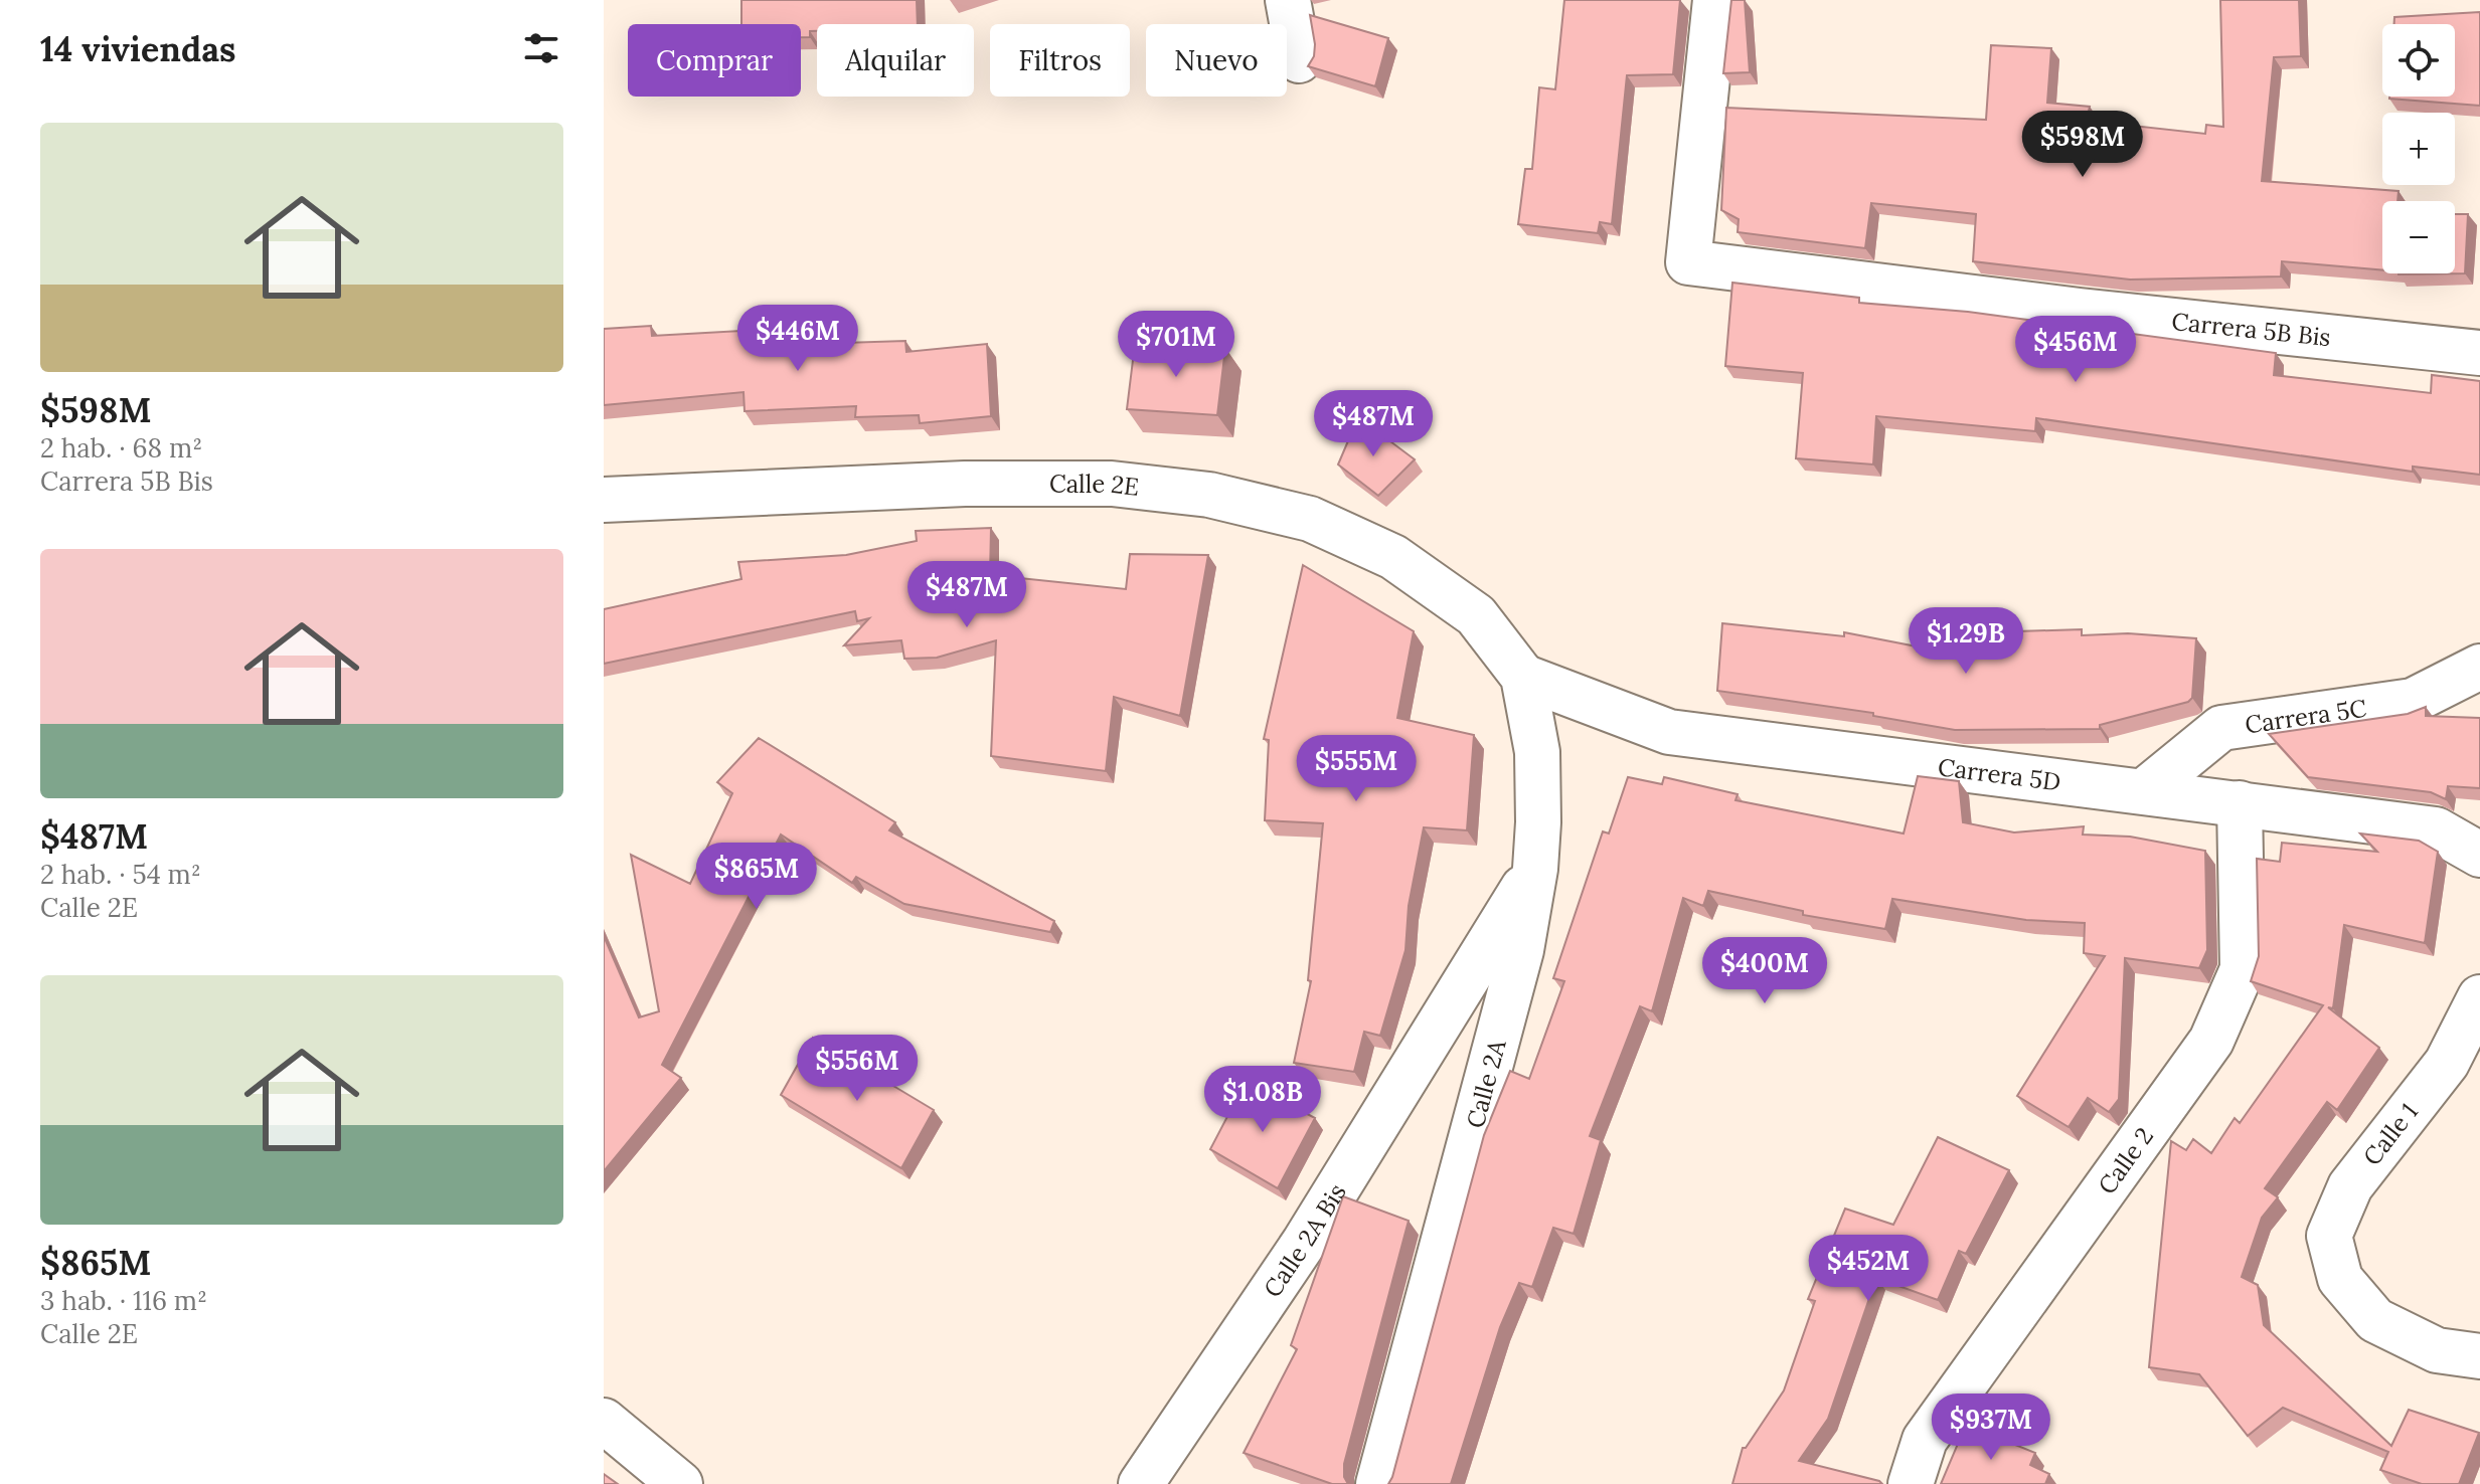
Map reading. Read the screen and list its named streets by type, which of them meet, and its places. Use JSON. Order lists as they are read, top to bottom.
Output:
{
  "streets": {
    "street": [
      "Carrera 5B Bis",
      "Calle 2E",
      "Carrera 5C",
      "Carrera 5D",
      "Calle 2A",
      "Calle 1",
      "Calle 2",
      "Calle 2A Bis"
    ]
  },
  "crossings": [
    ["Calle 2E", "Carrera 5D"],
    ["Calle 2E", "Calle 2A"],
    ["Carrera 5C", "Carrera 5D"],
    ["Carrera 5D", "Calle 2A"],
    ["Carrera 5D", "Calle 2"],
    ["Calle 2A", "Calle 2A Bis"]
  ],
  "page": {
    "heading": "14 viviendas",
    "map_buttons": ["+", "−"],
    "chip": [
      "Comprar",
      "Alquilar",
      "Filtros",
      "Nuevo"
    ],
    "list": [
      {
        "name": "$598M",
        "note": "2 hab. · 68 m² · Carrera 5B Bis"
      },
      {
        "name": "$487M",
        "note": "2 hab. · 54 m² · Calle 2E"
      },
      {
        "name": "$865M",
        "note": "3 hab. · 116 m² · Calle 2E"
      }
    ],
    "price": [
      "$598M",
      "$446M",
      "$701M",
      "$456M",
      "$487M",
      "$487M",
      "$1.29B",
      "$555M",
      "$865M",
      "$400M",
      "$556M",
      "$1.08B",
      "$452M",
      "$937M"
    ]
  }
}
